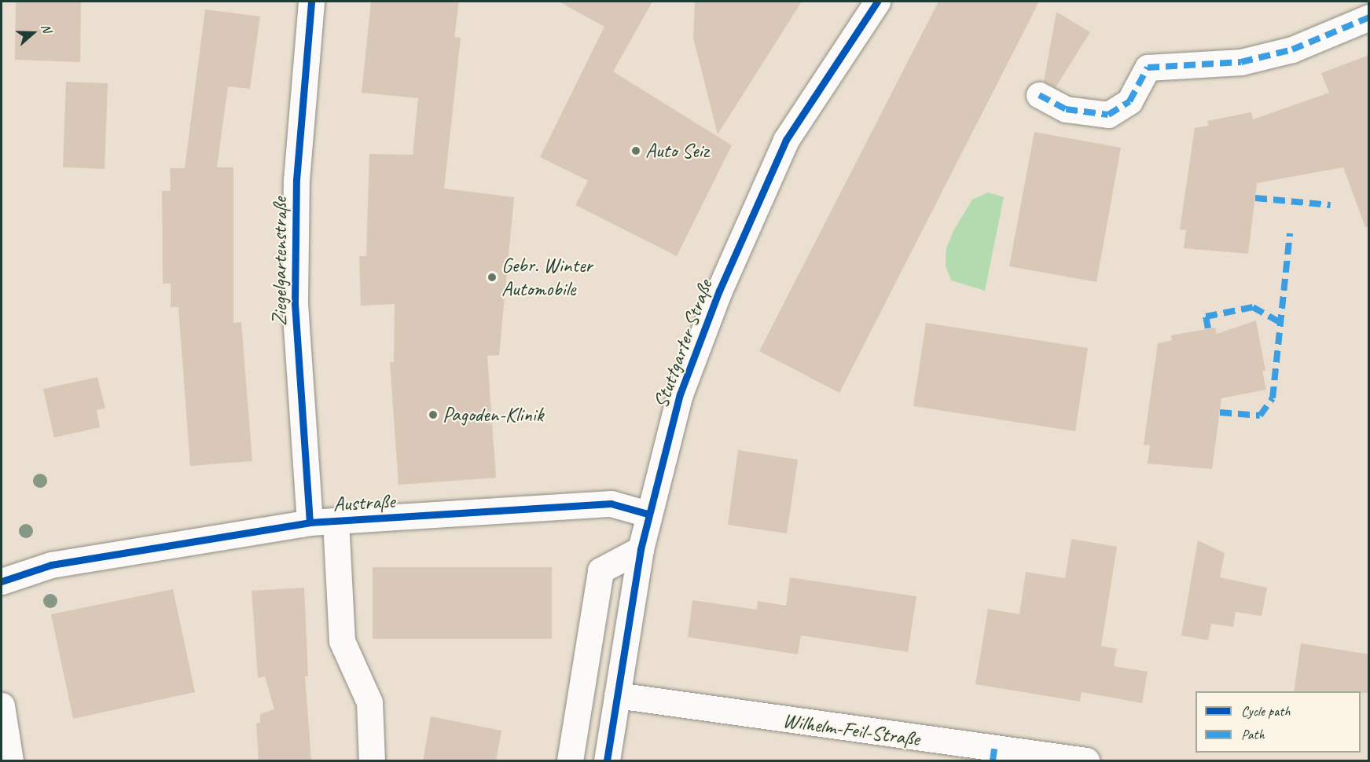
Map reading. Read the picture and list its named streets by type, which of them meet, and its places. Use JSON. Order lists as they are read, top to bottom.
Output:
{
  "streets": {
    "street": [
      "Ziegelgartenstraße",
      "Stuttgarter Straße",
      "Austraße",
      "Wilhelm-Feil-Straße"
    ]
  },
  "crossings": [
    ["Ziegelgartenstraße", "Austraße"],
    ["Stuttgarter Straße", "Austraße"],
    ["Stuttgarter Straße", "Wilhelm-Feil-Straße"]
  ],
  "places": ["Auto Seiz", "Gebr. Winter Automobile", "Pagoden-Klinik"],
  "legend": ["Cycle path", "Path"],
  "north": "right"
}
